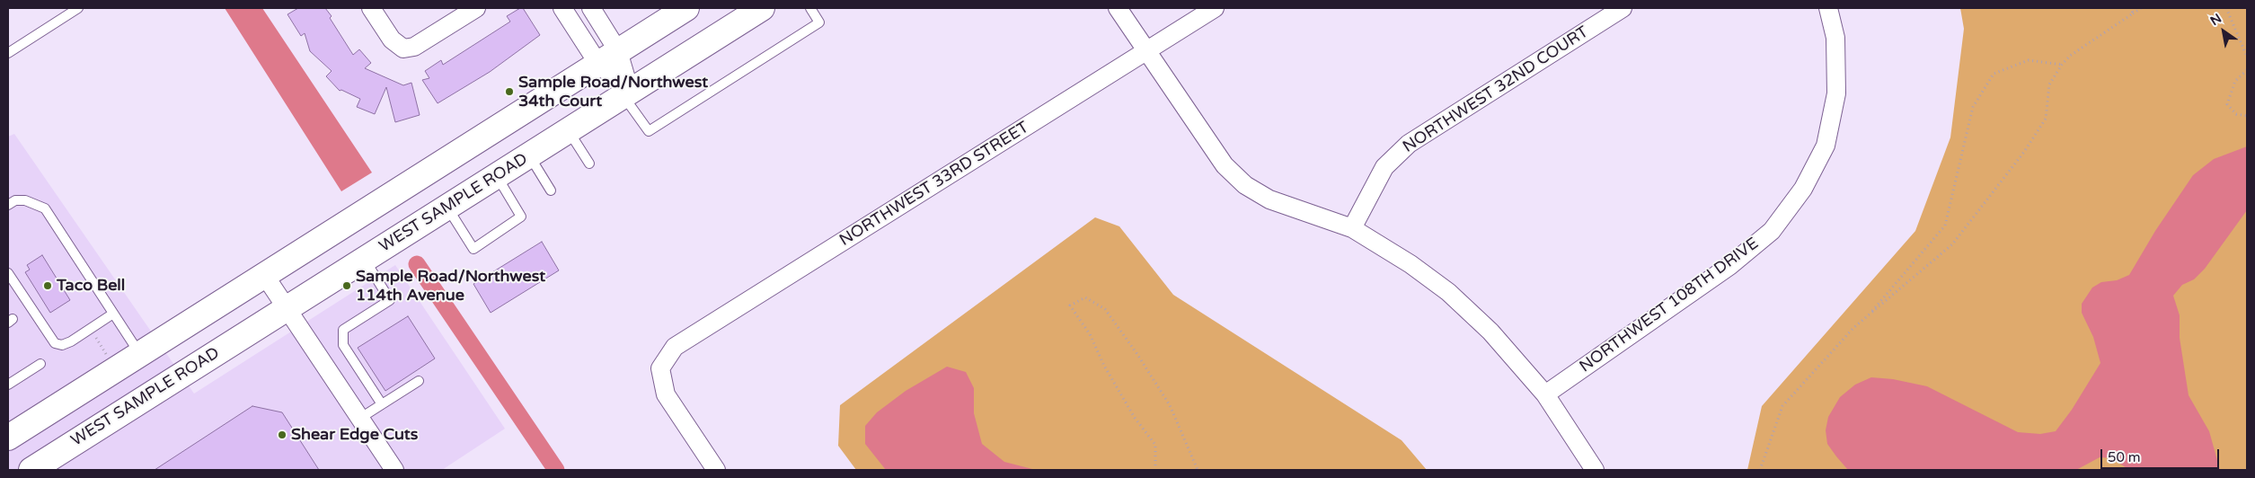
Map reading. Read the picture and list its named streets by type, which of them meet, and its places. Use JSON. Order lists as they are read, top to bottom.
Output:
{
  "streets": {
    "main road": ["WEST SAMPLE ROAD"],
    "street": ["NORTHWEST 32ND COURT", "NORTHWEST 33RD STREET", "NORTHWEST 108TH DRIVE"]
  },
  "places": [
    "Sample Road/Northwest 34th Court",
    "Taco Bell",
    "Sample Road/Northwest 114th Avenue",
    "Shear Edge Cuts"
  ],
  "scale_bar": "50 m",
  "north": "top left"
}
